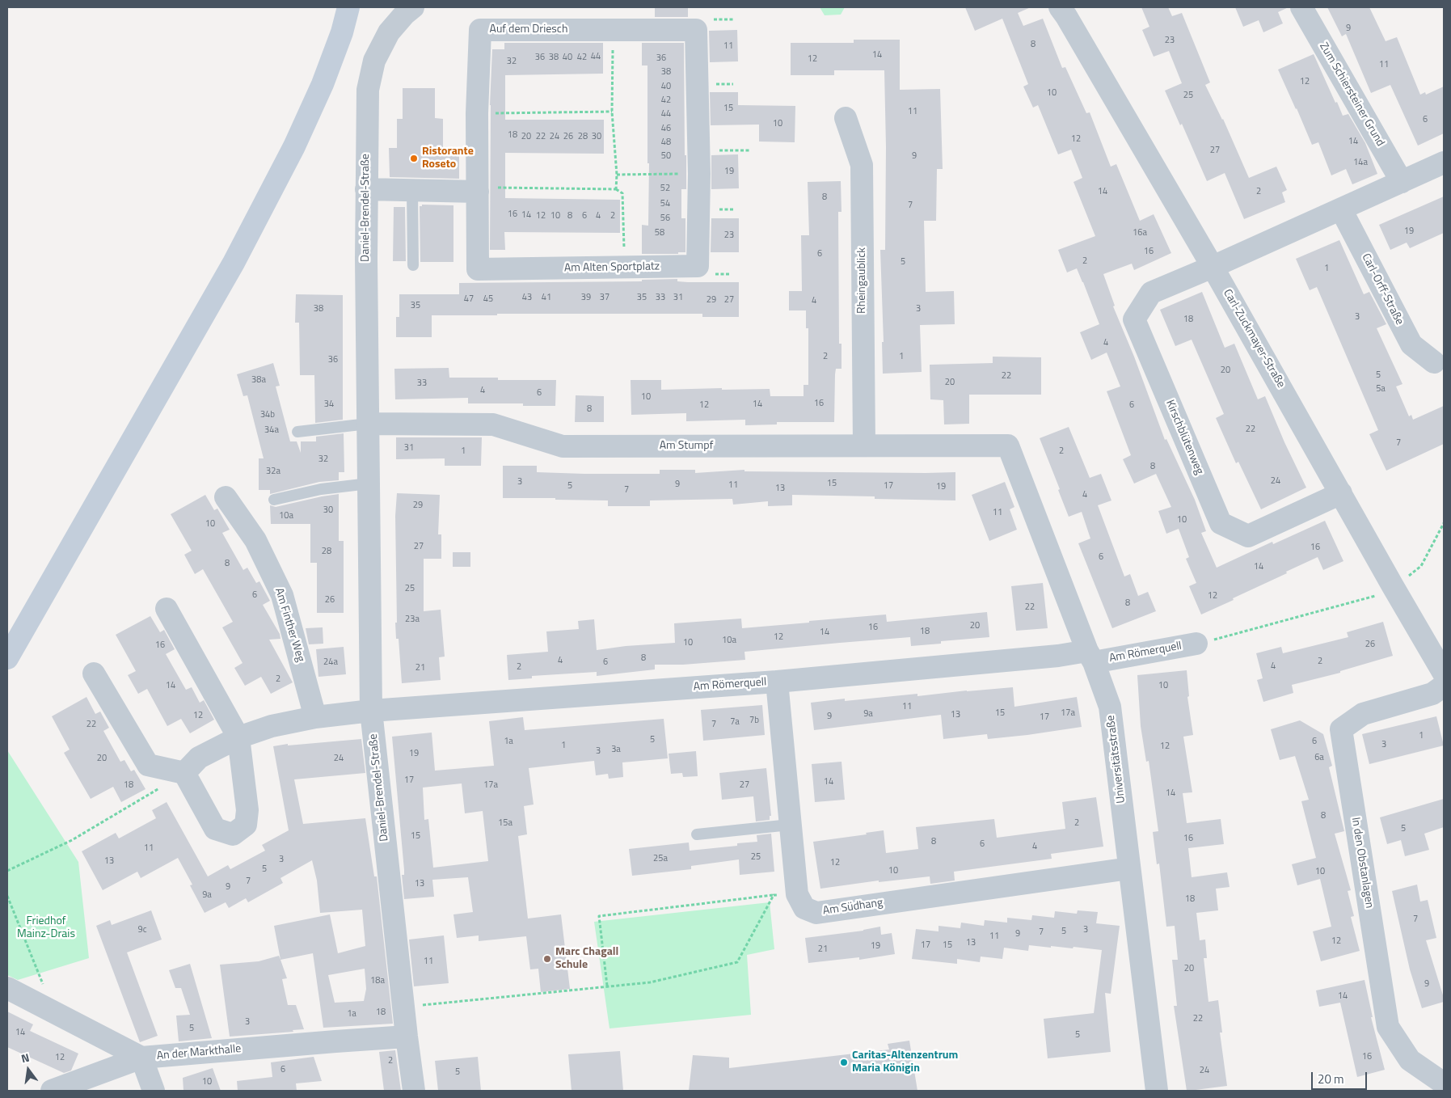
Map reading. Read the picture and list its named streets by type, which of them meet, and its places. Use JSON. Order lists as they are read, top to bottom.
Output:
{
  "streets": {
    "street": [
      "Auf dem Driesch",
      "Zum Schiersteiner Grund",
      "Daniel-Brendel-Straße",
      "Am Alten Sportplatz",
      "Rheingaublick",
      "Carl-Orff-Straße",
      "Carl-Zuckmayer-Straße",
      "Kirschblütenweg",
      "Am Stumpf",
      "Am Finther Weg",
      "Am Römerquell",
      "Universitätsstraße",
      "In den Obstanlagen",
      "Am Südhang",
      "An der Markthalle"
    ]
  },
  "crossings": [
    ["Auf dem Driesch", "Am Alten Sportplatz"],
    ["Daniel-Brendel-Straße", "Am Stumpf"],
    ["Daniel-Brendel-Straße", "Am Römerquell"],
    ["Daniel-Brendel-Straße", "An der Markthalle"],
    ["Rheingaublick", "Am Stumpf"],
    ["Carl-Zuckmayer-Straße", "Kirschblütenweg"],
    ["Am Stumpf", "Universitätsstraße"],
    ["Am Römerquell", "Universitätsstraße"],
    ["Universitätsstraße", "Am Südhang"]
  ],
  "parks": ["Friedhof Mainz-Drais"],
  "places": ["Ristorante Roseto", "Marc Chagall Schule", "Caritas-Altenzentrum Maria Königin"],
  "house_numbers": [
    "9",
    "23",
    "8",
    "11",
    "14",
    "44",
    "36",
    "38",
    "40",
    "42",
    "36",
    "12",
    "32",
    "11",
    "38",
    "12",
    "40",
    "10",
    "25",
    "42",
    "15",
    "11",
    "44",
    "6",
    "10",
    "46",
    "18",
    "20",
    "22",
    "24",
    "26",
    "28",
    "30",
    "12",
    "14",
    "48",
    "27",
    "50",
    "9",
    "14a",
    "19",
    "52",
    "14",
    "2",
    "8",
    "54",
    "7",
    "16",
    "14",
    "12",
    "10",
    "8",
    "6",
    "4",
    "2",
    "56",
    "19",
    "58",
    "16a",
    "23",
    "16",
    "6",
    "2",
    "5",
    "1",
    "43",
    "41",
    "39",
    "37",
    "35",
    "33",
    "31",
    "47",
    "45",
    "29",
    "27",
    "4",
    "35",
    "38",
    "3",
    "3",
    "18",
    "4",
    "2",
    "1",
    "36",
    "20",
    "5",
    "22",
    "38a",
    "20",
    "33",
    "5a",
    "4",
    "6",
    "10",
    "16",
    "34",
    "14",
    "12",
    "6",
    "8",
    "34b",
    "22",
    "34a",
    "7",
    "31",
    "1",
    "2",
    "32",
    "8",
    "32a",
    "24",
    "3",
    "15",
    "9",
    "11",
    "5",
    "17",
    "19",
    "13",
    "7",
    "4",
    "29",
    "30",
    "11",
    "10a",
    "10",
    "10",
    "27",
    "16",
    "28",
    "6",
    "8",
    "14",
    "25",
    "6",
    "12",
    "26",
    "8",
    "22",
    "23a",
    "20",
    "16",
    "18",
    "14",
    "12",
    "10a",
    "10",
    "26",
    "16",
    "8",
    "4",
    "2",
    "24a",
    "6",
    "4",
    "2",
    "21",
    "2",
    "14",
    "10",
    "11",
    "15",
    "17a",
    "9a",
    "13",
    "12",
    "9",
    "17",
    "7b",
    "7a",
    "22",
    "7",
    "1",
    "5",
    "1a",
    "6",
    "3",
    "1",
    "12",
    "3a",
    "3",
    "19",
    "6a",
    "20",
    "24",
    "17",
    "14",
    "18",
    "17a",
    "27",
    "14",
    "8",
    "15a",
    "2",
    "5",
    "15",
    "16",
    "8",
    "6",
    "4",
    "11",
    "25",
    "25a",
    "3",
    "13",
    "12",
    "5",
    "10",
    "10",
    "7",
    "13",
    "9",
    "9a",
    "18",
    "7",
    "9c",
    "3",
    "5",
    "7",
    "9",
    "11",
    "12",
    "13",
    "17",
    "15",
    "19",
    "21",
    "11",
    "20",
    "18a",
    "9",
    "14",
    "18",
    "1a",
    "22",
    "3",
    "5",
    "14",
    "5",
    "16",
    "12",
    "2",
    "6",
    "24",
    "5",
    "10"
  ],
  "scale_bar": "20 m",
  "north": "top"
}
